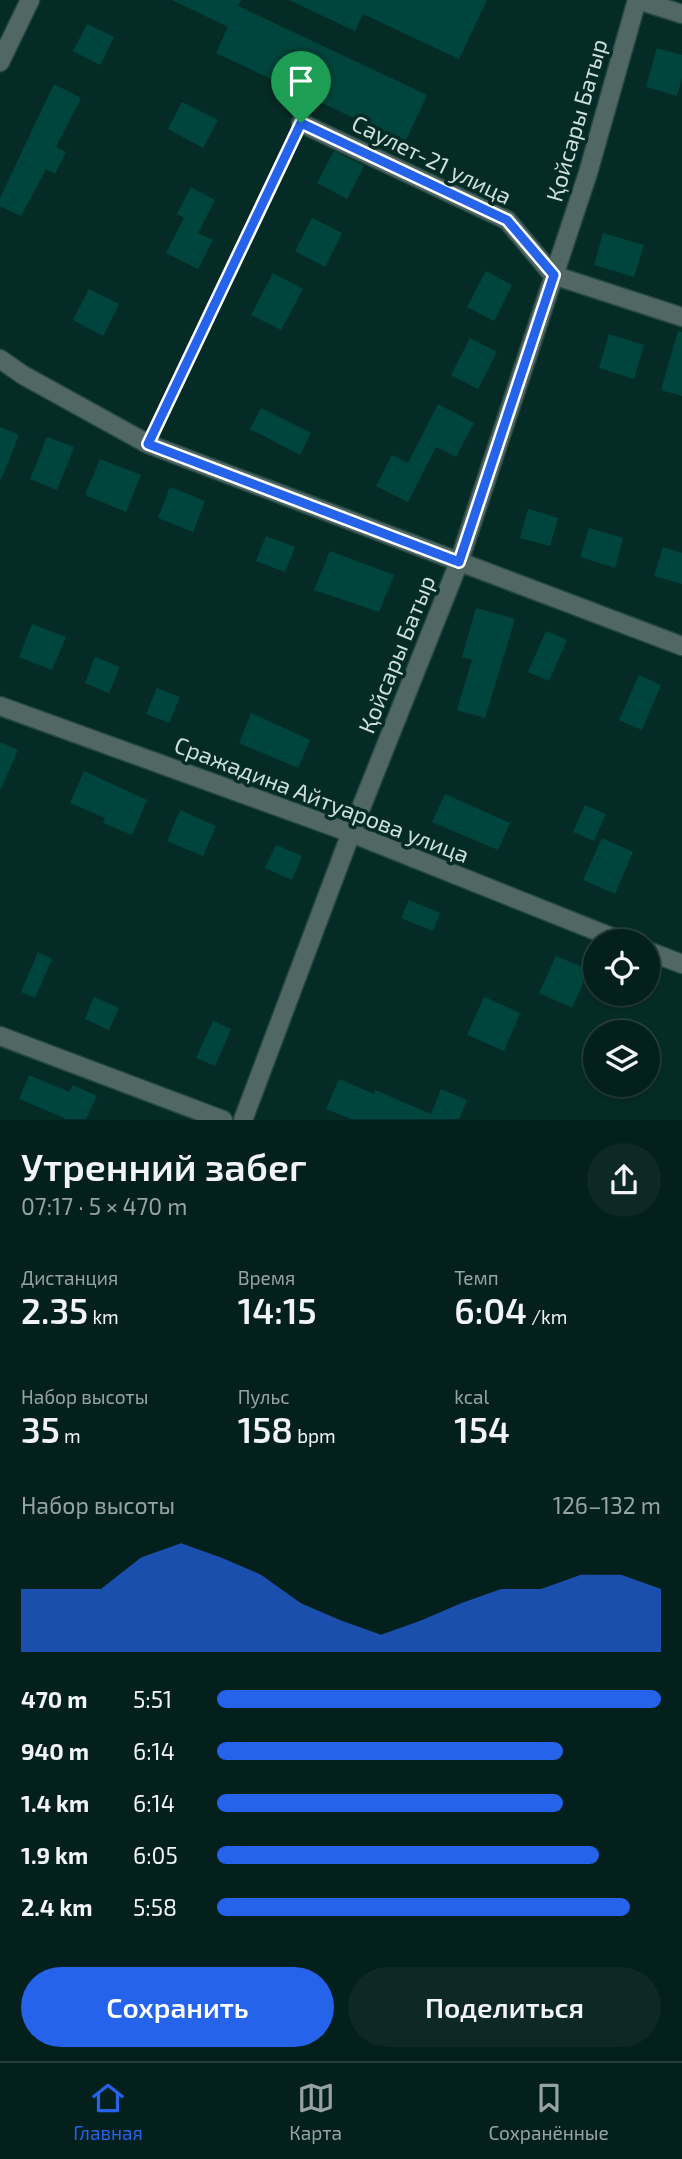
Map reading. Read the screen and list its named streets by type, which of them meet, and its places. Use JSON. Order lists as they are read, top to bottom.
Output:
{
  "streets": {
    "street": ["Қойсары Батыр", "Саулет-21 улица", "Сражадина Айтуарова улица"]
  },
  "crossings": [
    ["Қойсары Батыр", "Саулет-21 улица"],
    ["Қойсары Батыр", "Сражадина Айтуарова улица"]
  ],
  "page": {
    "heading": ["Утренний забег", "07:17 · 5 × 470 m"],
    "stats": [
      ["Дистанция", "2.35 km"],
      ["Время", "14:15"],
      ["Темп", "6:04 /km"],
      ["Набор высоты", "35 m"],
      ["Пульс", "158 bpm"],
      ["kcal", "154"]
    ],
    "chart": ["Набор высоты", "126–132 m"],
    "list": [
      {
        "name": "470 m",
        "note": "5:51"
      },
      {
        "name": "940 m",
        "note": "6:14"
      },
      {
        "name": "1.4 km",
        "note": "6:14"
      },
      {
        "name": "1.9 km",
        "note": "6:05"
      },
      {
        "name": "2.4 km",
        "note": "5:58"
      }
    ],
    "buttons": ["Сохранить", "Поделиться"],
    "tabs": ["Главная", "Карта", "Сохранённые"]
  }
}
